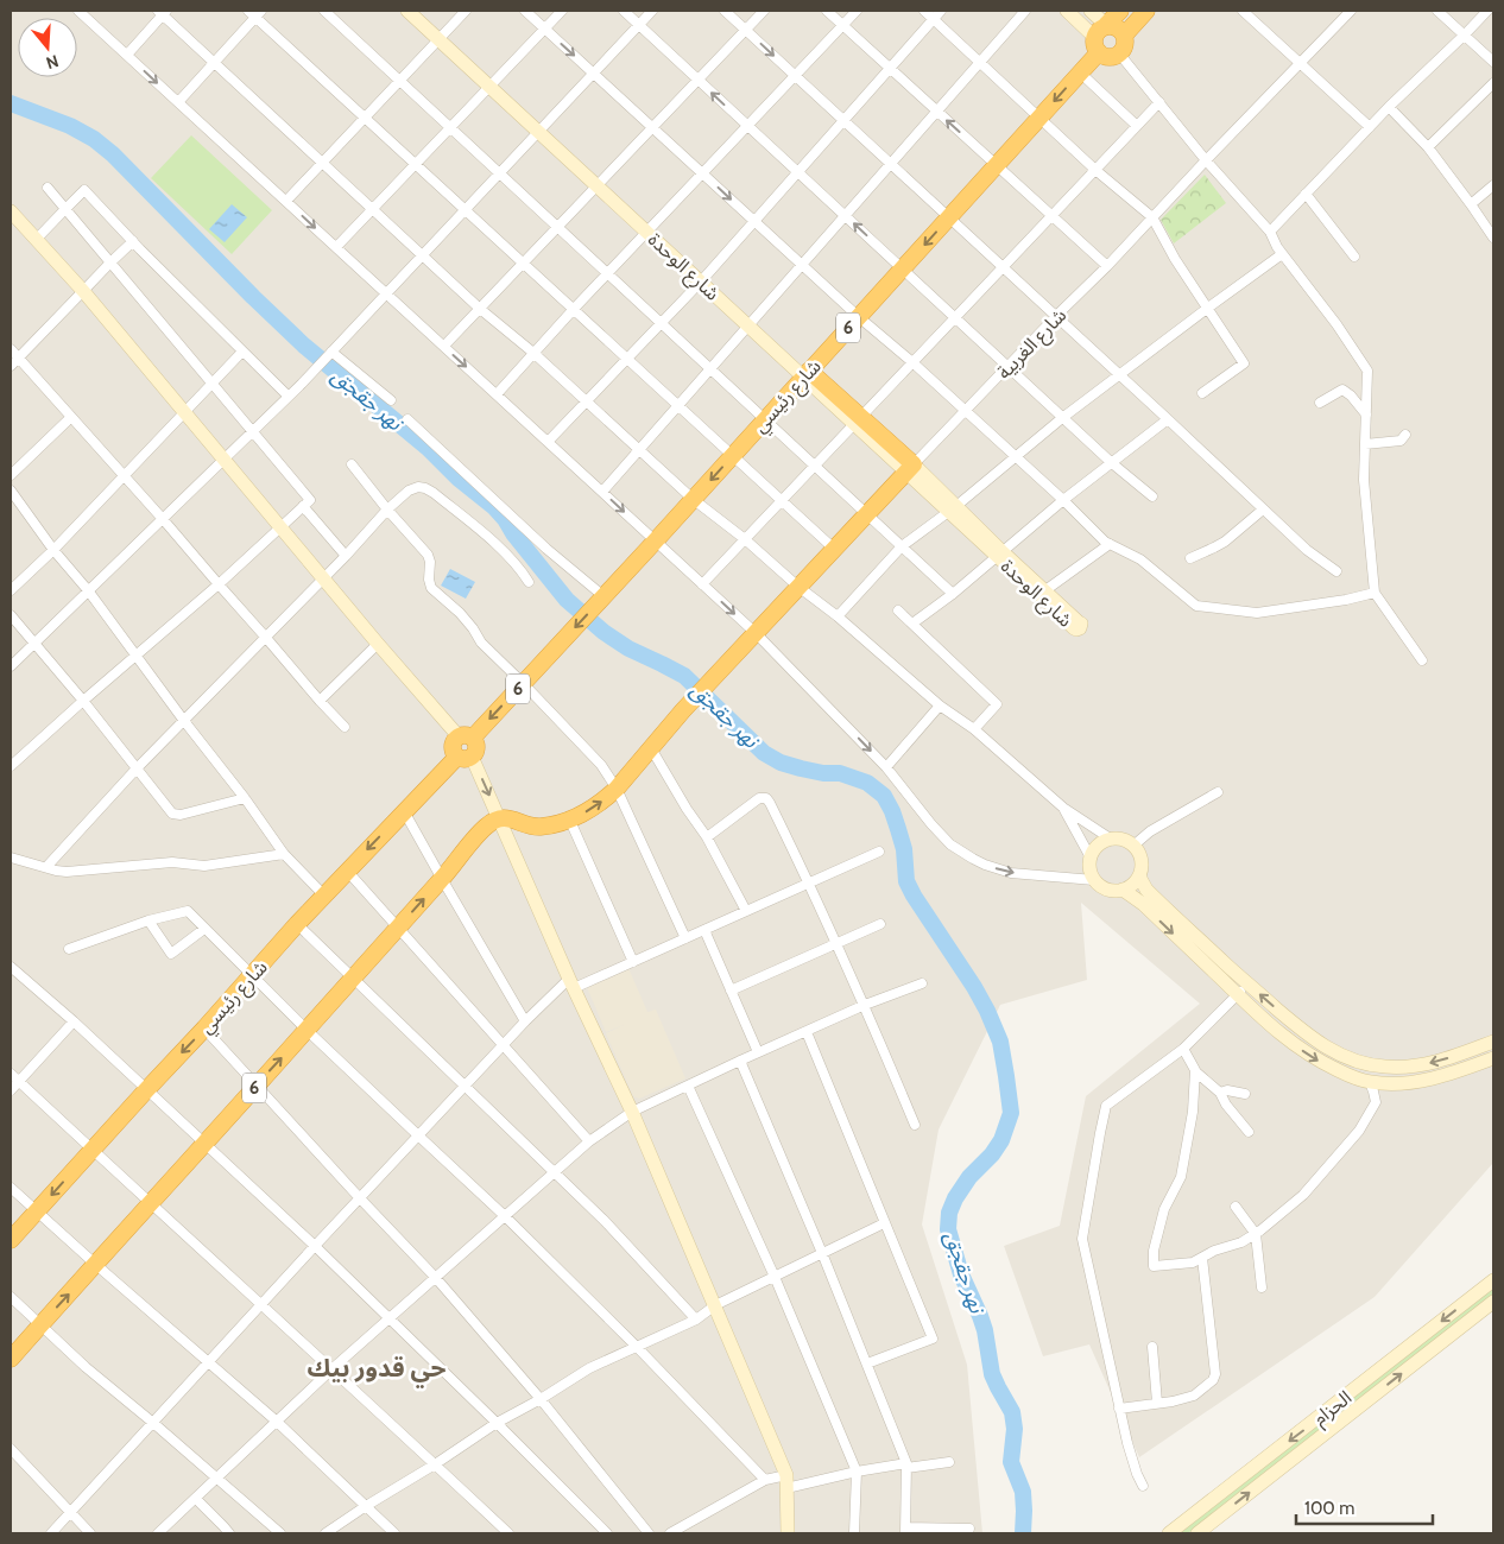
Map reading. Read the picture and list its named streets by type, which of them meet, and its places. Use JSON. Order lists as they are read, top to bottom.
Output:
{
  "streets": {
    "highway": [
      "شارع الوحدة",
      "6",
      "شارع الغربية",
      "شارع رئيسي"
    ],
    "street": ["الحزام"]
  },
  "crossings": [
    ["شارع الوحدة", "شارع الغربية"],
    ["شارع الوحدة", "شارع رئيسي"],
    ["6", "شارع الغربية"],
    ["6", "شارع رئيسي"]
  ],
  "districts": ["حي قدور بيك"],
  "water": ["نهر جقجق"],
  "scale_bar": "100 m",
  "north": "bottom"
}
